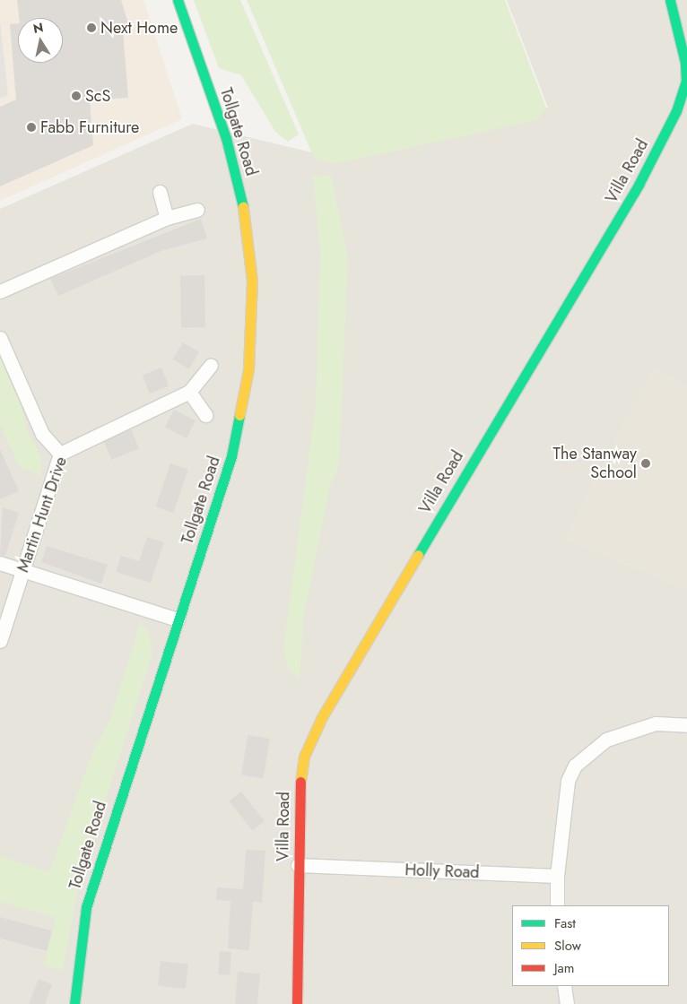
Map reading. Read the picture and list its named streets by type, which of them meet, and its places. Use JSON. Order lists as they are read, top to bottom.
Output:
{
  "streets": {
    "street": [
      "Tollgate Road",
      "Villa Road",
      "Martin Hunt Drive",
      "Holly Road"
    ]
  },
  "crossings": [
    ["Villa Road", "Holly Road"]
  ],
  "places": [
    "Next Home",
    "ScS",
    "Fabb Furniture",
    "The Stanway School"
  ],
  "legend": ["Fast", "Slow", "Jam"],
  "north": "top"
}
